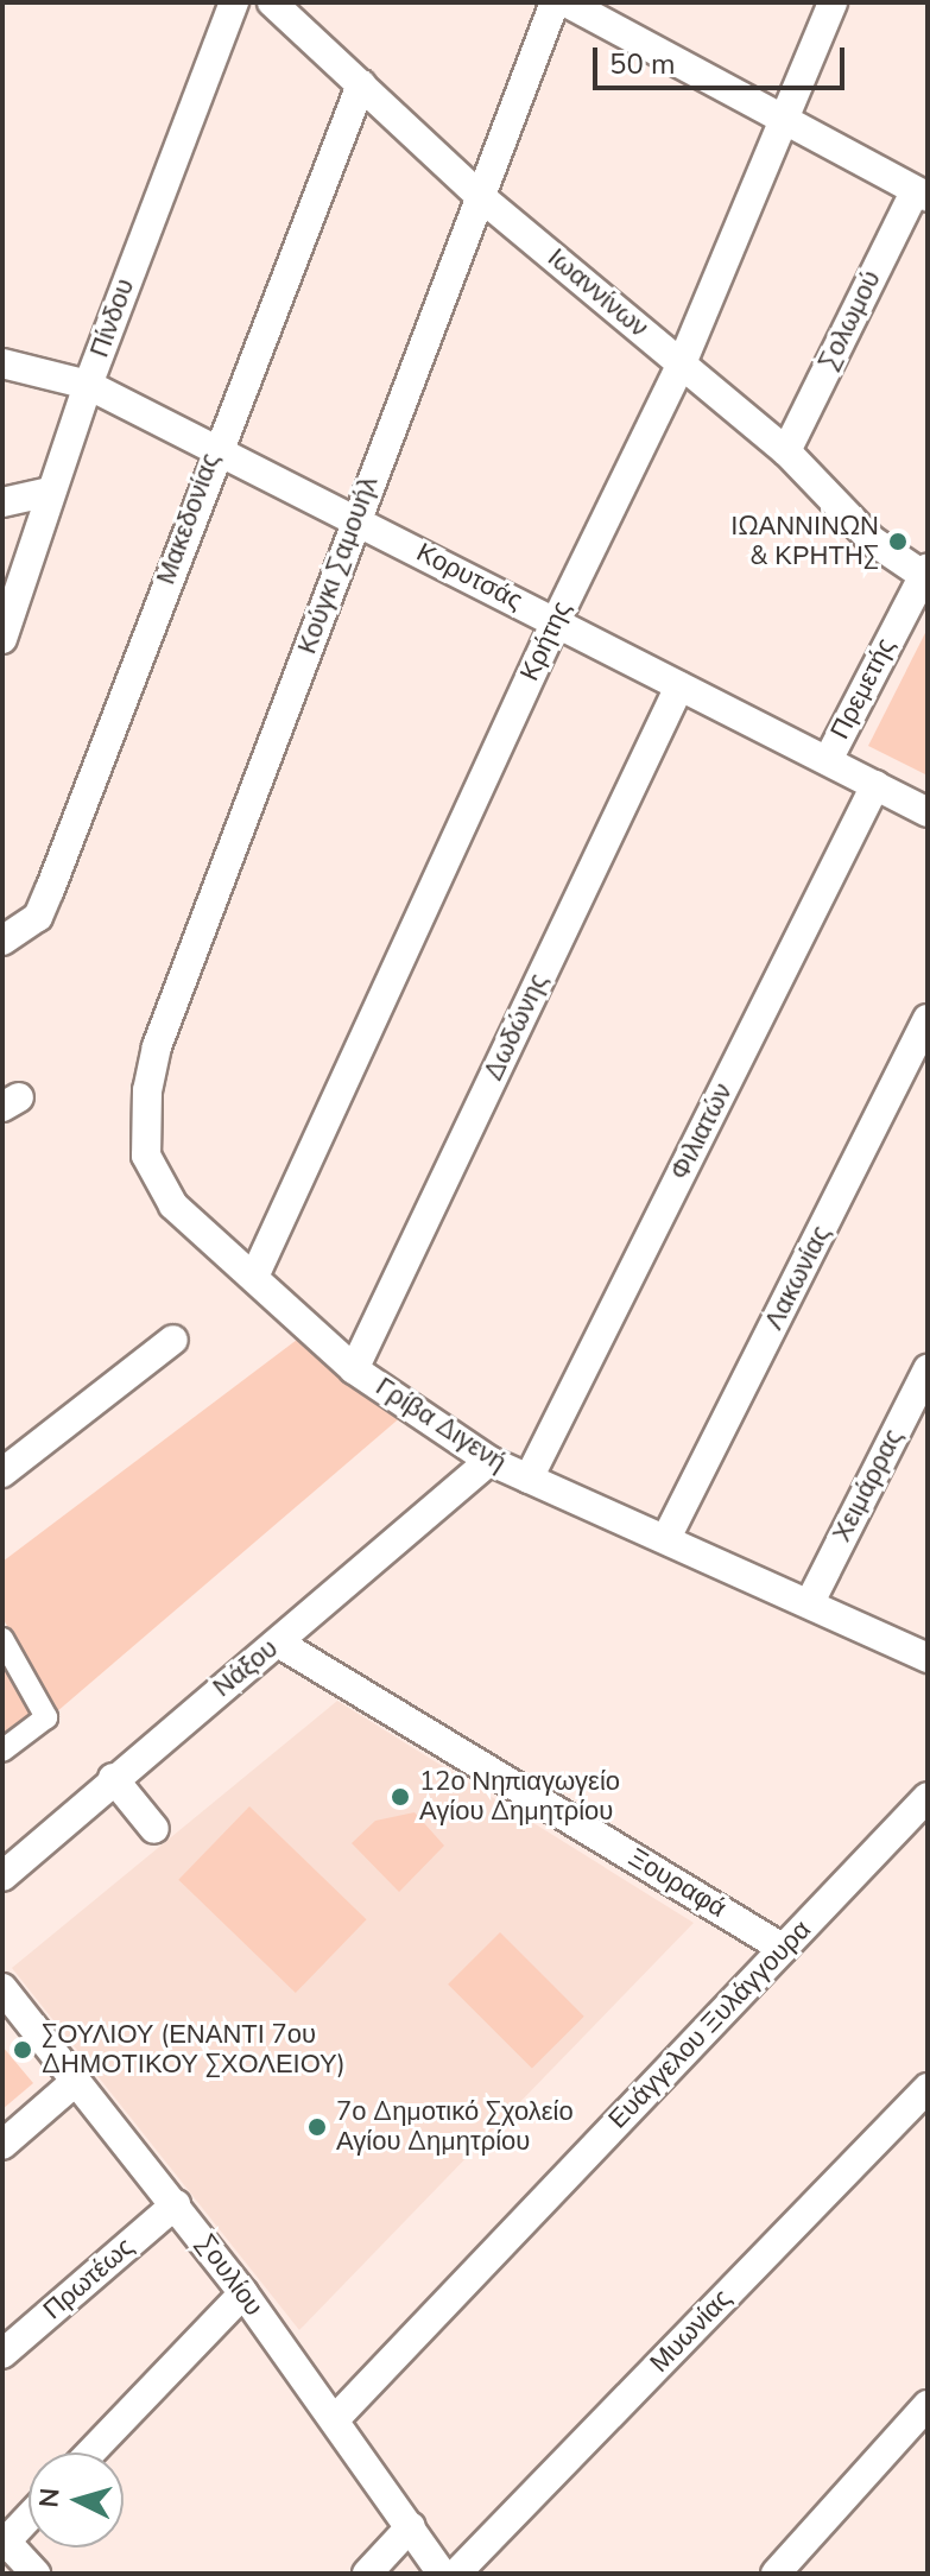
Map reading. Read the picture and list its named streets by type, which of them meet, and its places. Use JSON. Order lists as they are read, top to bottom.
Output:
{
  "streets": {
    "street": [
      "Ιωαννίνων",
      "Πίνδου",
      "Σολωμού",
      "Μακεδονίας",
      "Κούγκι Σαμουήλ",
      "Κορυτσάς",
      "Κρήτης",
      "Πρεμετής",
      "Δωδώνης",
      "Φιλιατών",
      "Λακωνίας",
      "Γρίβα Διγενή",
      "Χειμάρρας",
      "Νάξου",
      "Ξουραφά",
      "Ευάγγελου Ξυλάγγουρα",
      "Σουλίου",
      "Πρωτέως",
      "Μυωνίας"
    ]
  },
  "crossings": [
    ["Ιωαννίνων", "Σολωμού"],
    ["Ιωαννίνων", "Μακεδονίας"],
    ["Ιωαννίνων", "Κούγκι Σαμουήλ"],
    ["Ιωαννίνων", "Κρήτης"],
    ["Ιωαννίνων", "Πρεμετής"],
    ["Πίνδου", "Κορυτσάς"],
    ["Μακεδονίας", "Κορυτσάς"],
    ["Κούγκι Σαμουήλ", "Κορυτσάς"],
    ["Κούγκι Σαμουήλ", "Γρίβα Διγενή"],
    ["Κορυτσάς", "Κρήτης"],
    ["Κορυτσάς", "Πρεμετής"],
    ["Κορυτσάς", "Δωδώνης"],
    ["Κορυτσάς", "Φιλιατών"],
    ["Κρήτης", "Γρίβα Διγενή"],
    ["Δωδώνης", "Γρίβα Διγενή"],
    ["Φιλιατών", "Γρίβα Διγενή"],
    ["Λακωνίας", "Γρίβα Διγενή"],
    ["Γρίβα Διγενή", "Χειμάρρας"],
    ["Γρίβα Διγενή", "Νάξου"],
    ["Νάξου", "Ξουραφά"],
    ["Ξουραφά", "Ευάγγελου Ξυλάγγουρα"],
    ["Ευάγγελου Ξυλάγγουρα", "Σουλίου"],
    ["Σουλίου", "Πρωτέως"]
  ],
  "places": [
    "ΙΩΑΝΝΙΝΩΝ & ΚΡΗΤΗΣ",
    "12ο Νηπιαγωγείο Αγίου Δημητρίου",
    "ΣΟΥΛΙΟΥ (ΕΝΑΝΤΙ 7ου ΔΗΜΟΤΙΚΟΥ ΣΧΟΛΕΙΟΥ)",
    "7ο Δημοτικό Σχολείο Αγίου Δημητρίου"
  ],
  "scale_bar": "50 m",
  "north": "left"
}
